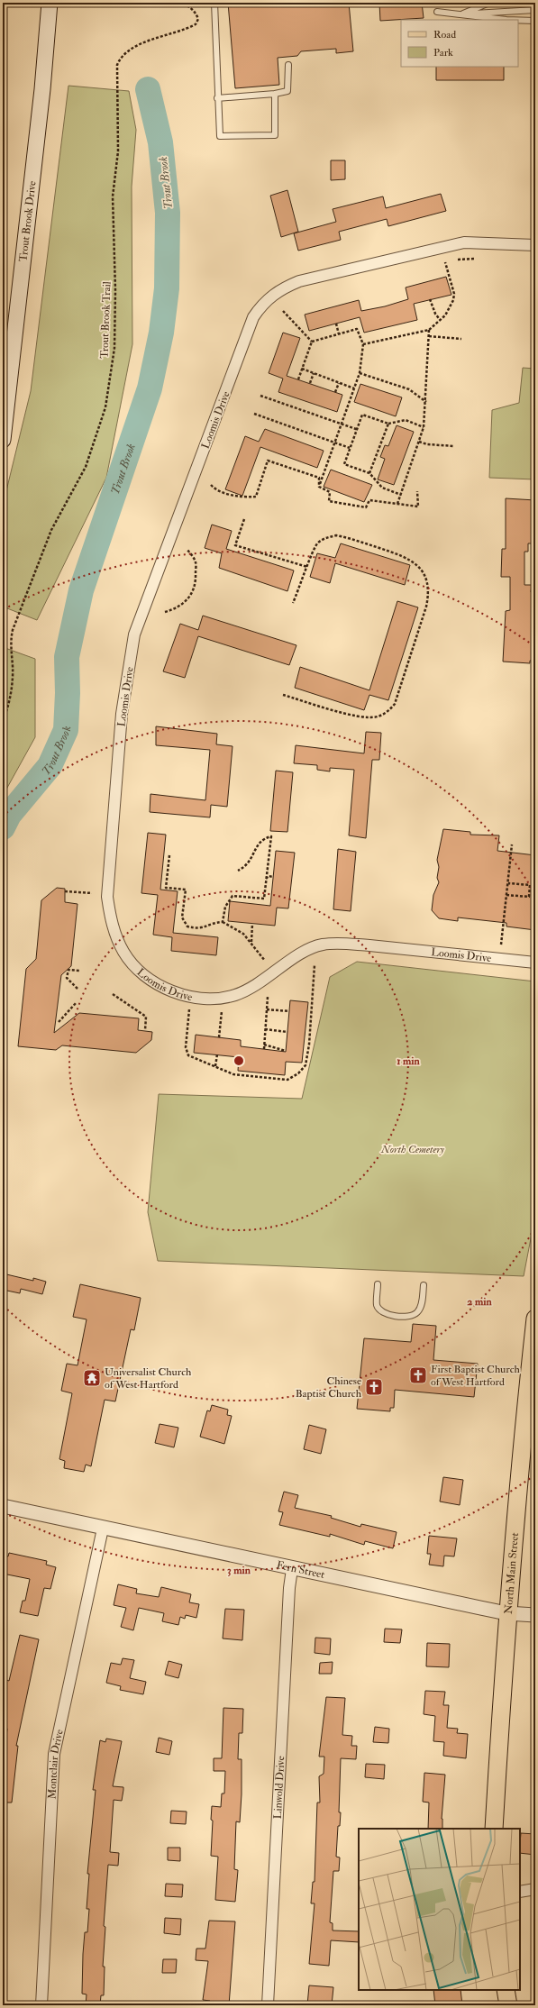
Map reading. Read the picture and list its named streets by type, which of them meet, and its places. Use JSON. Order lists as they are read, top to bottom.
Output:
{
  "streets": {
    "main road": ["Trout Brook Drive", "North Main Street"],
    "street": [
      "Loomis Drive",
      "Fern Street",
      "Montclair Drive",
      "Linwold Drive"
    ],
    "path": ["Trout Brook Trail"]
  },
  "crossings": [
    ["Fern Street", "North Main Street"],
    ["Fern Street", "Montclair Drive"],
    ["Fern Street", "Linwold Drive"]
  ],
  "water": ["Trout Brook"],
  "parks": ["North Cemetery"],
  "places": {
    "church": ["First Baptist Church of West Hartford", "Chinese Baptist Church"],
    "temple": ["Universalist Church of West Hartford"]
  },
  "legend": ["Road", "Park"],
  "rings": ["1 min", "2 min", "3 min"]
}
